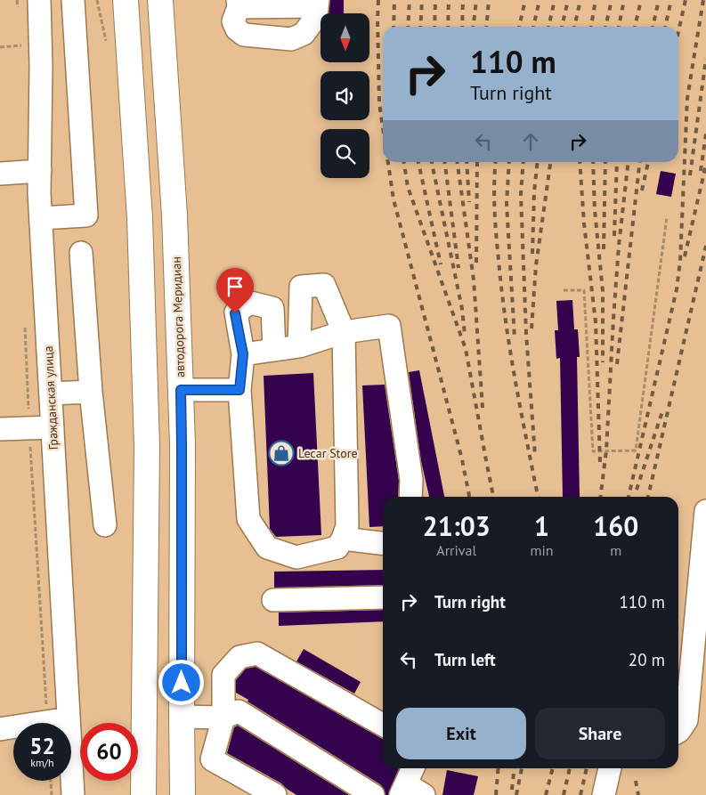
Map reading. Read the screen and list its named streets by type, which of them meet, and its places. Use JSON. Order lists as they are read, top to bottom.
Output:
{
  "streets": {
    "main road": ["автодорога Меридиан"],
    "street": ["Гражданская улица"]
  },
  "places": {
    "shop": ["Lecar Store"]
  },
  "north": "bottom",
  "page": {
    "turn": ["110 m", "Turn right"],
    "eta": [
      "21:03",
      "Arrival",
      "1",
      "min",
      "160",
      "m"
    ],
    "list": [
      {
        "name": "Turn right",
        "value": "110 m"
      },
      {
        "name": "Turn left",
        "value": "20 m"
      }
    ],
    "buttons": ["Exit", "Share"],
    "speed": "52 km/h",
    "limit": "60"
  }
}
